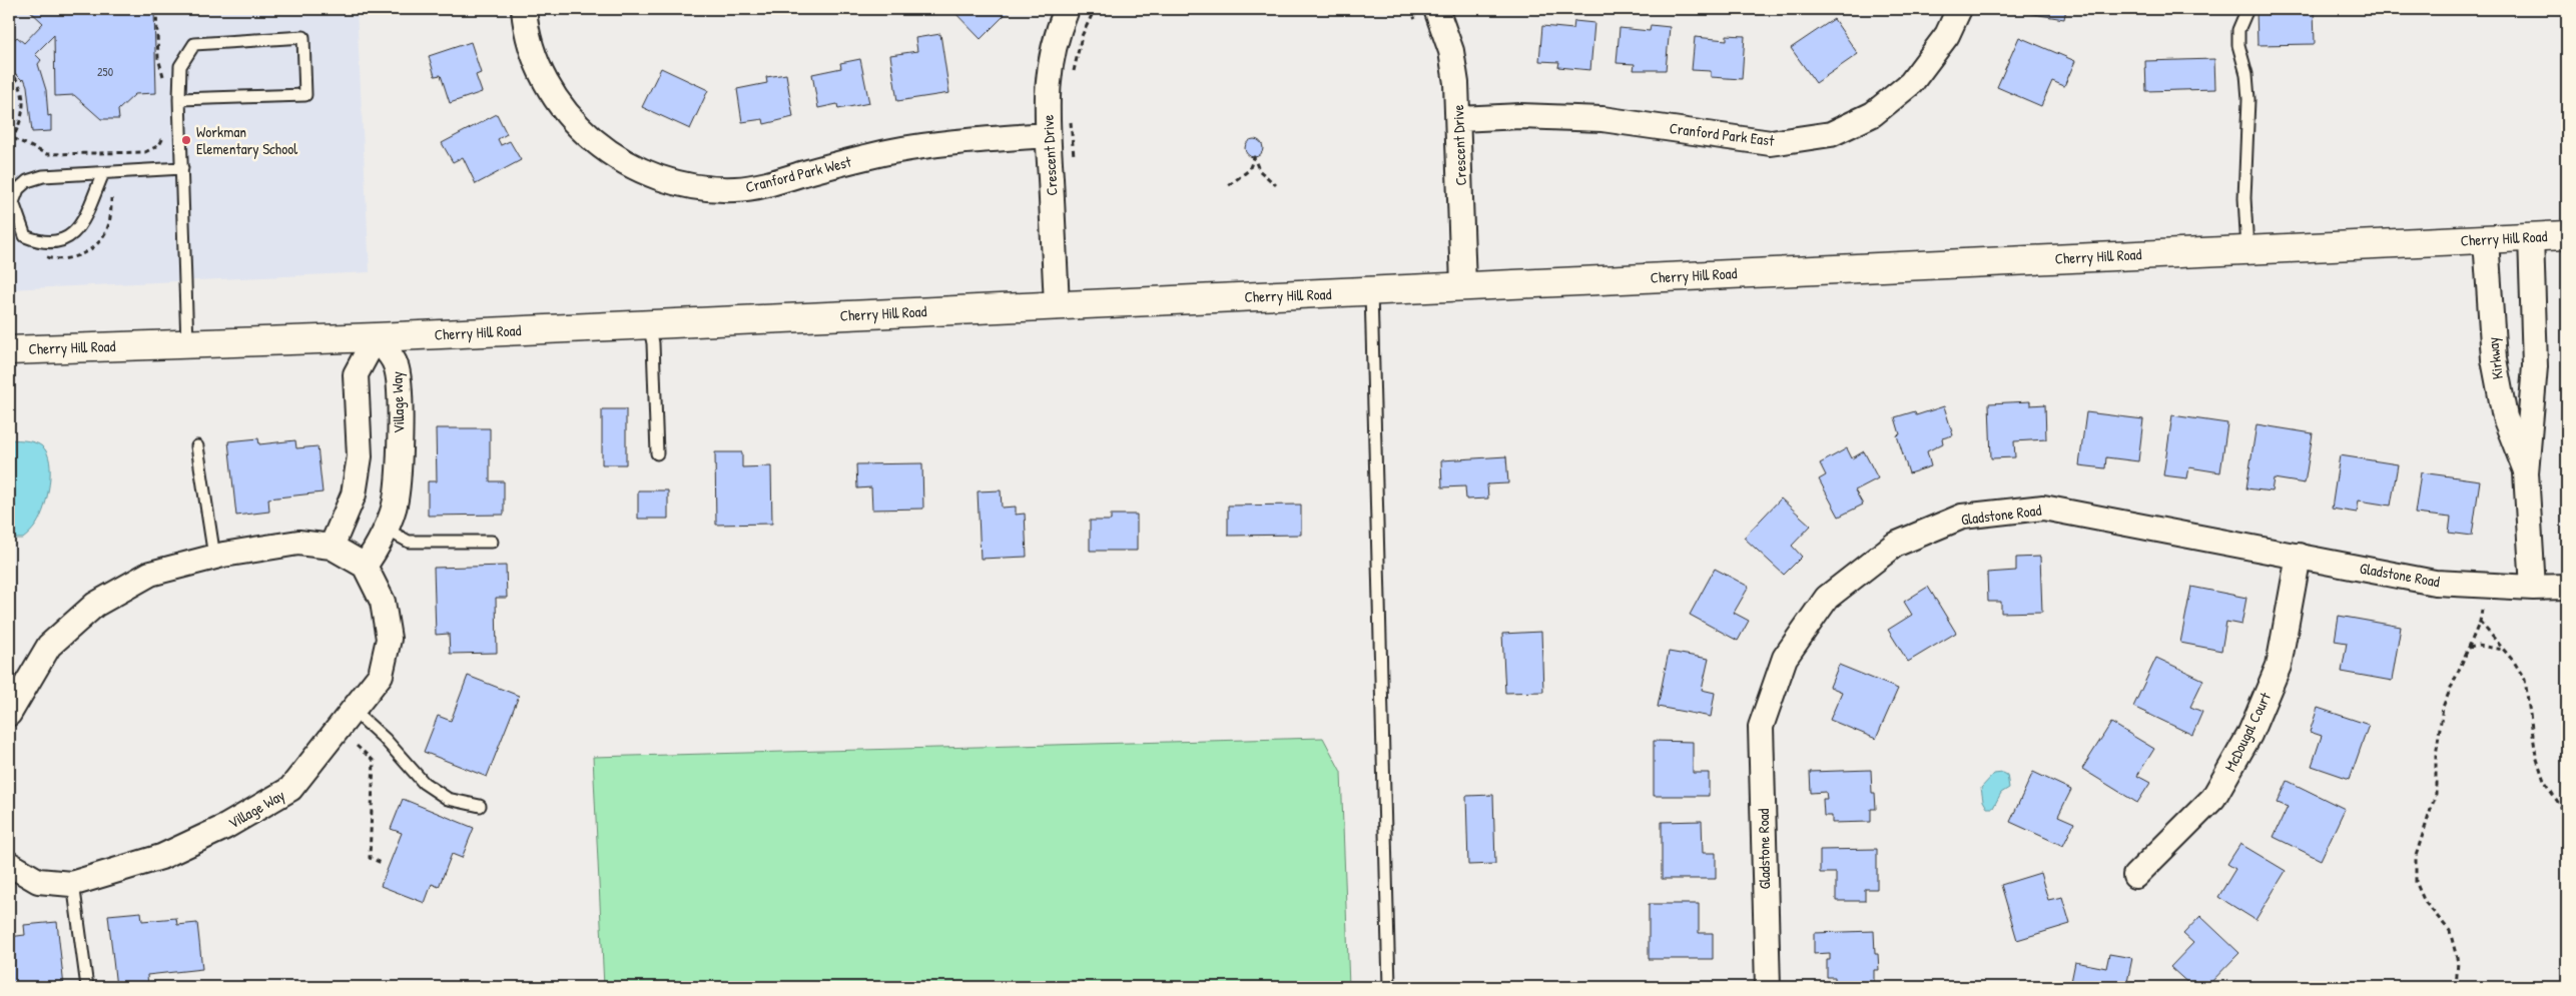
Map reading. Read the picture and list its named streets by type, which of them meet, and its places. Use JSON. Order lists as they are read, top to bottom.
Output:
{
  "streets": {
    "main road": ["Cherry Hill Road"],
    "street": [
      "Cranford Park East",
      "Crescent Drive",
      "Cranford Park West",
      "Kirkway",
      "Village Way",
      "Gladstone Road",
      "McDougal Court"
    ]
  },
  "crossings": [
    ["Cranford Park East", "Crescent Drive"],
    ["Crescent Drive", "Cranford Park West"],
    ["Crescent Drive", "Cherry Hill Road"],
    ["Cherry Hill Road", "Kirkway"],
    ["Cherry Hill Road", "Village Way"],
    ["Kirkway", "Gladstone Road"],
    ["Gladstone Road", "McDougal Court"]
  ],
  "places": ["Workman Elementary School"],
  "house_numbers": ["250"]
}
